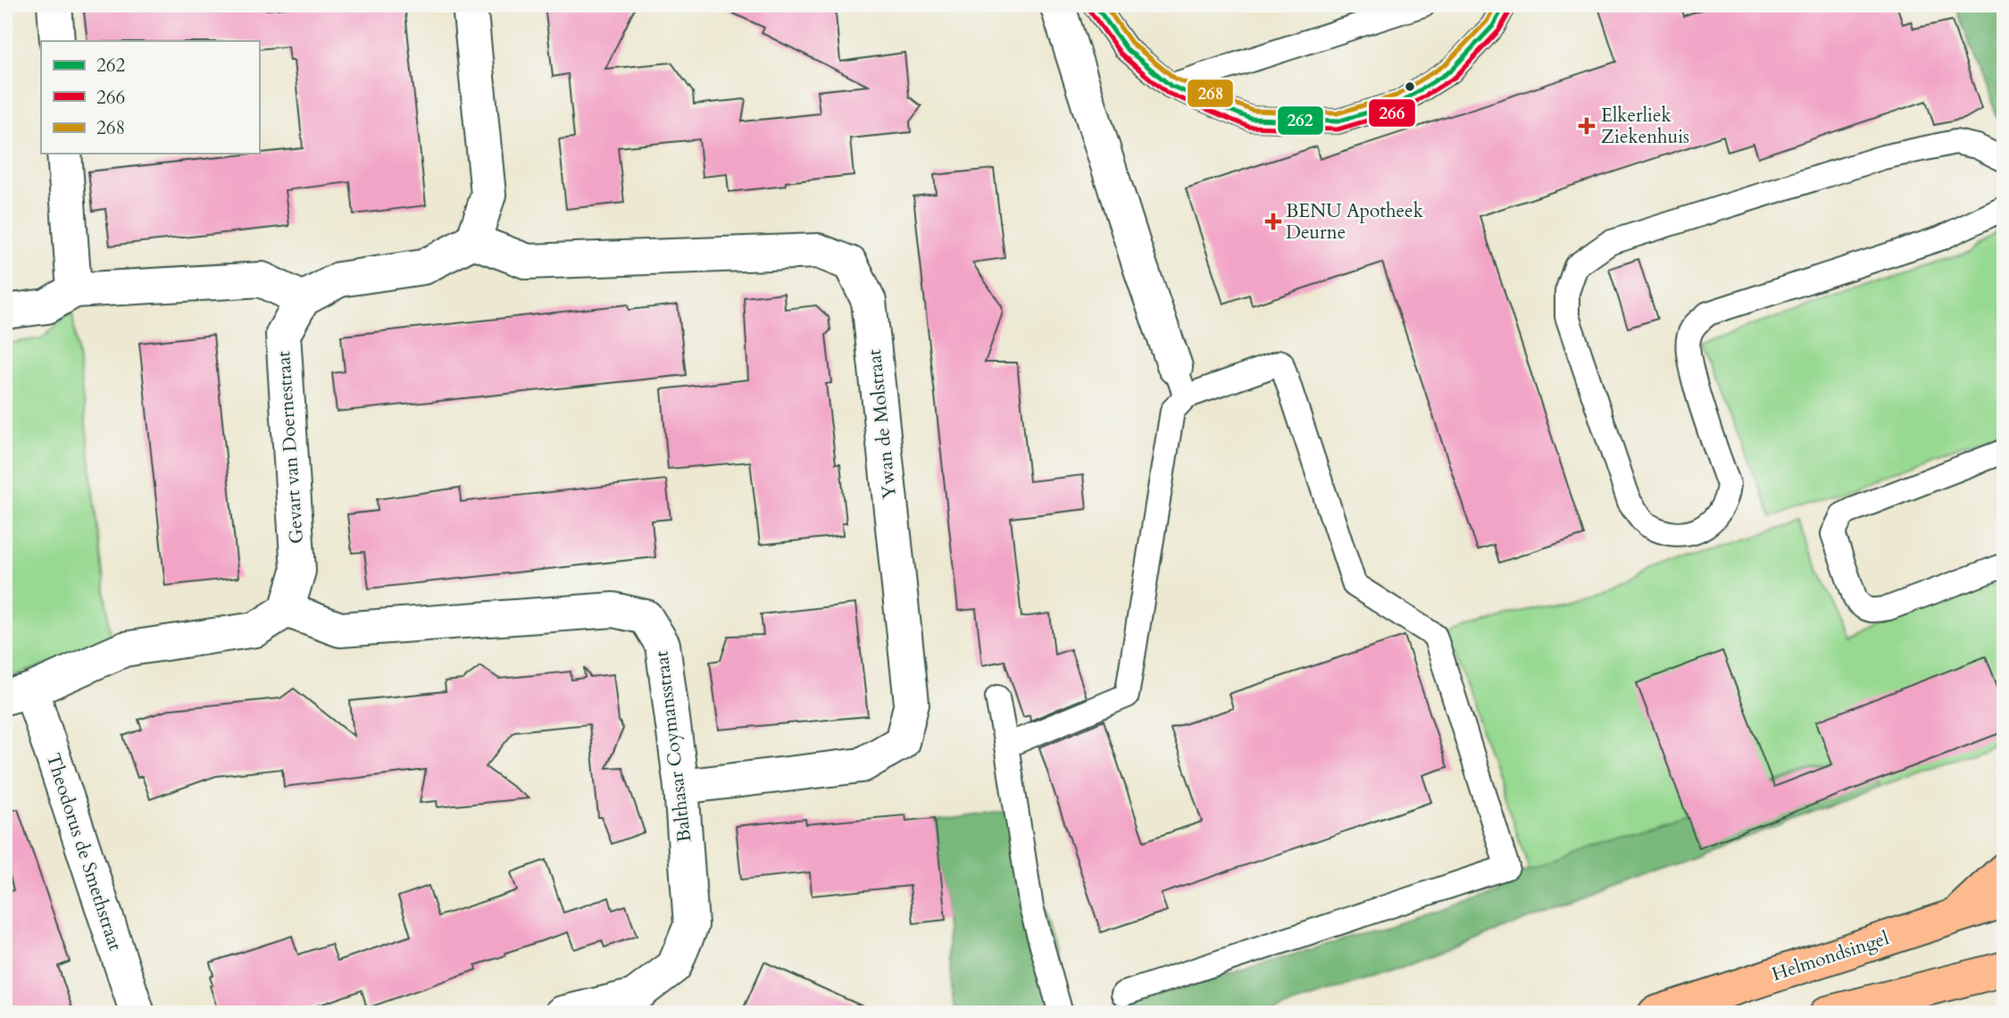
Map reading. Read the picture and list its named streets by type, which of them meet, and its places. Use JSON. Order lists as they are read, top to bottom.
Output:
{
  "streets": {
    "main road": ["Helmondsingel"],
    "street": [
      "Ywan de Molstraat",
      "Gevart van Doernestraat",
      "Balthasar Coymansstraat",
      "Theodorus de Smethstraat"
    ]
  },
  "crossings": [
    ["Ywan de Molstraat", "Balthasar Coymansstraat"],
    ["Gevart van Doernestraat", "Balthasar Coymansstraat"]
  ],
  "places": {
    "health": ["Elkerliek Ziekenhuis", "BENU Apotheek Deurne"]
  },
  "lines": ["transit line 262", "transit line 268", "transit line 266"],
  "legend": ["262", "266", "268"]
}
